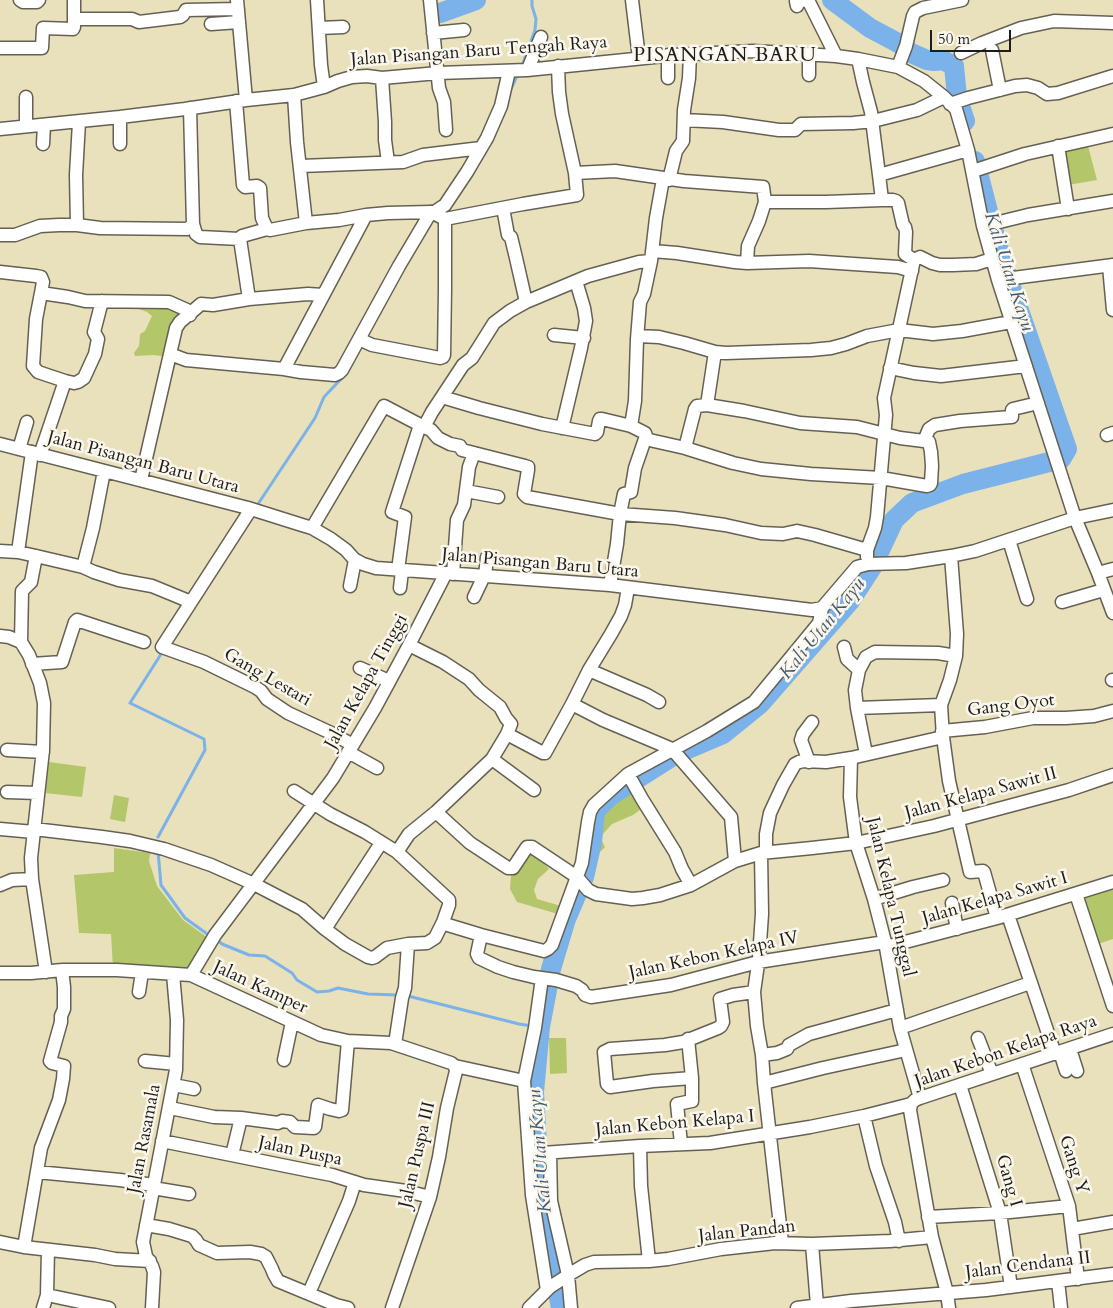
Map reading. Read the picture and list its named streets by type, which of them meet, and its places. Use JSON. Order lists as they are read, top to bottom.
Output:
{
  "streets": {
    "street": [
      "Jalan Pisangan Baru Tengah Raya",
      "Jalan Pisangan Baru Utara",
      "Gang Lestari",
      "Jalan Kelapa Tinggi",
      "Gang Oyot",
      "Jalan Kelapa Sawit II",
      "Jalan Kelapa Tunggal",
      "Jalan Kelapa Sawit I",
      "Jalan Kebon Kelapa IV",
      "Jalan Kamper",
      "Jalan Kebon Kelapa Raya",
      "Jalan Kebon Kelapa I",
      "Jalan Rasamala",
      "Jalan Puspa",
      "Jalan Puspa III",
      "Gang Y",
      "Gang I",
      "Jalan Pandan",
      "Jalan Cendana II"
    ]
  },
  "crossings": [
    ["Jalan Pisangan Baru Utara", "Jalan Kelapa Tinggi"],
    ["Gang Lestari", "Jalan Kelapa Tinggi"],
    ["Jalan Kelapa Tinggi", "Jalan Kamper"],
    ["Jalan Kelapa Sawit II", "Jalan Kelapa Tunggal"],
    ["Jalan Kelapa Tunggal", "Jalan Kelapa Sawit I"],
    ["Jalan Kelapa Tunggal", "Jalan Kebon Kelapa IV"],
    ["Jalan Kelapa Tunggal", "Jalan Kebon Kelapa Raya"],
    ["Jalan Kelapa Tunggal", "Jalan Kebon Kelapa I"],
    ["Jalan Kelapa Sawit I", "Jalan Kebon Kelapa IV"],
    ["Jalan Kamper", "Jalan Rasamala"],
    ["Jalan Kamper", "Jalan Puspa III"],
    ["Jalan Kebon Kelapa Raya", "Jalan Kebon Kelapa I"],
    ["Jalan Kebon Kelapa Raya", "Gang Y"],
    ["Jalan Kebon Kelapa Raya", "Gang I"],
    ["Jalan Rasamala", "Jalan Puspa"],
    ["Jalan Puspa", "Jalan Puspa III"],
    ["Gang Y", "Jalan Cendana II"],
    ["Gang I", "Jalan Cendana II"]
  ],
  "districts": ["PISANGAN BARU"],
  "water": ["Kali Utan Kayu"],
  "scale_bar": "50 m"
}
